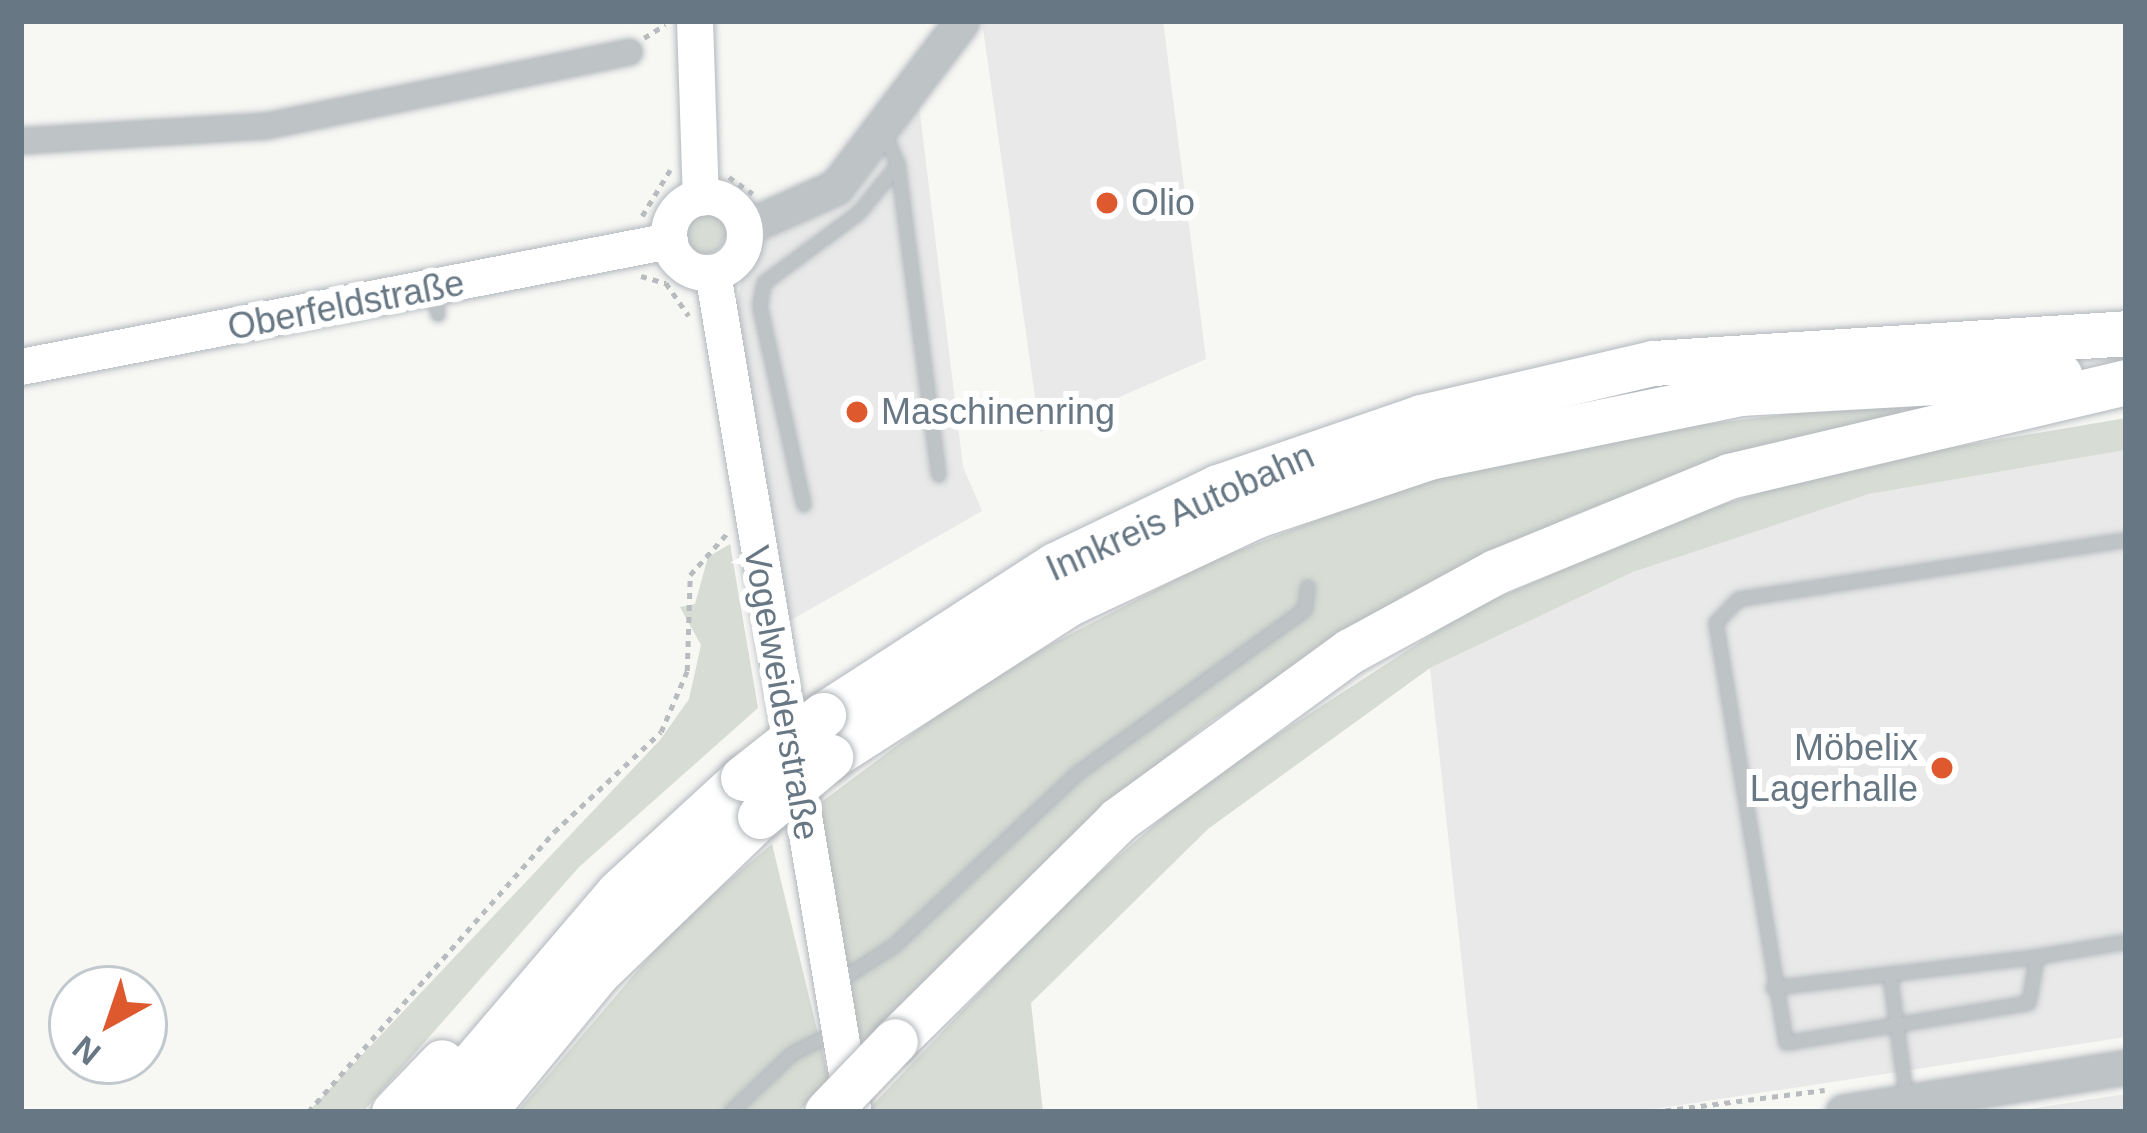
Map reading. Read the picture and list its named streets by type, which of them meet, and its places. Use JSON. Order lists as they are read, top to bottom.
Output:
{
  "streets": {
    "highway": ["Innkreis Autobahn"],
    "main road": ["Oberfeldstraße", "Vogelweiderstraße"]
  },
  "crossings": [
    ["Oberfeldstraße", "Vogelweiderstraße"]
  ],
  "places": ["Olio", "Maschinenring", "Möbelix Lagerhalle"],
  "north": "bottom left"
}
